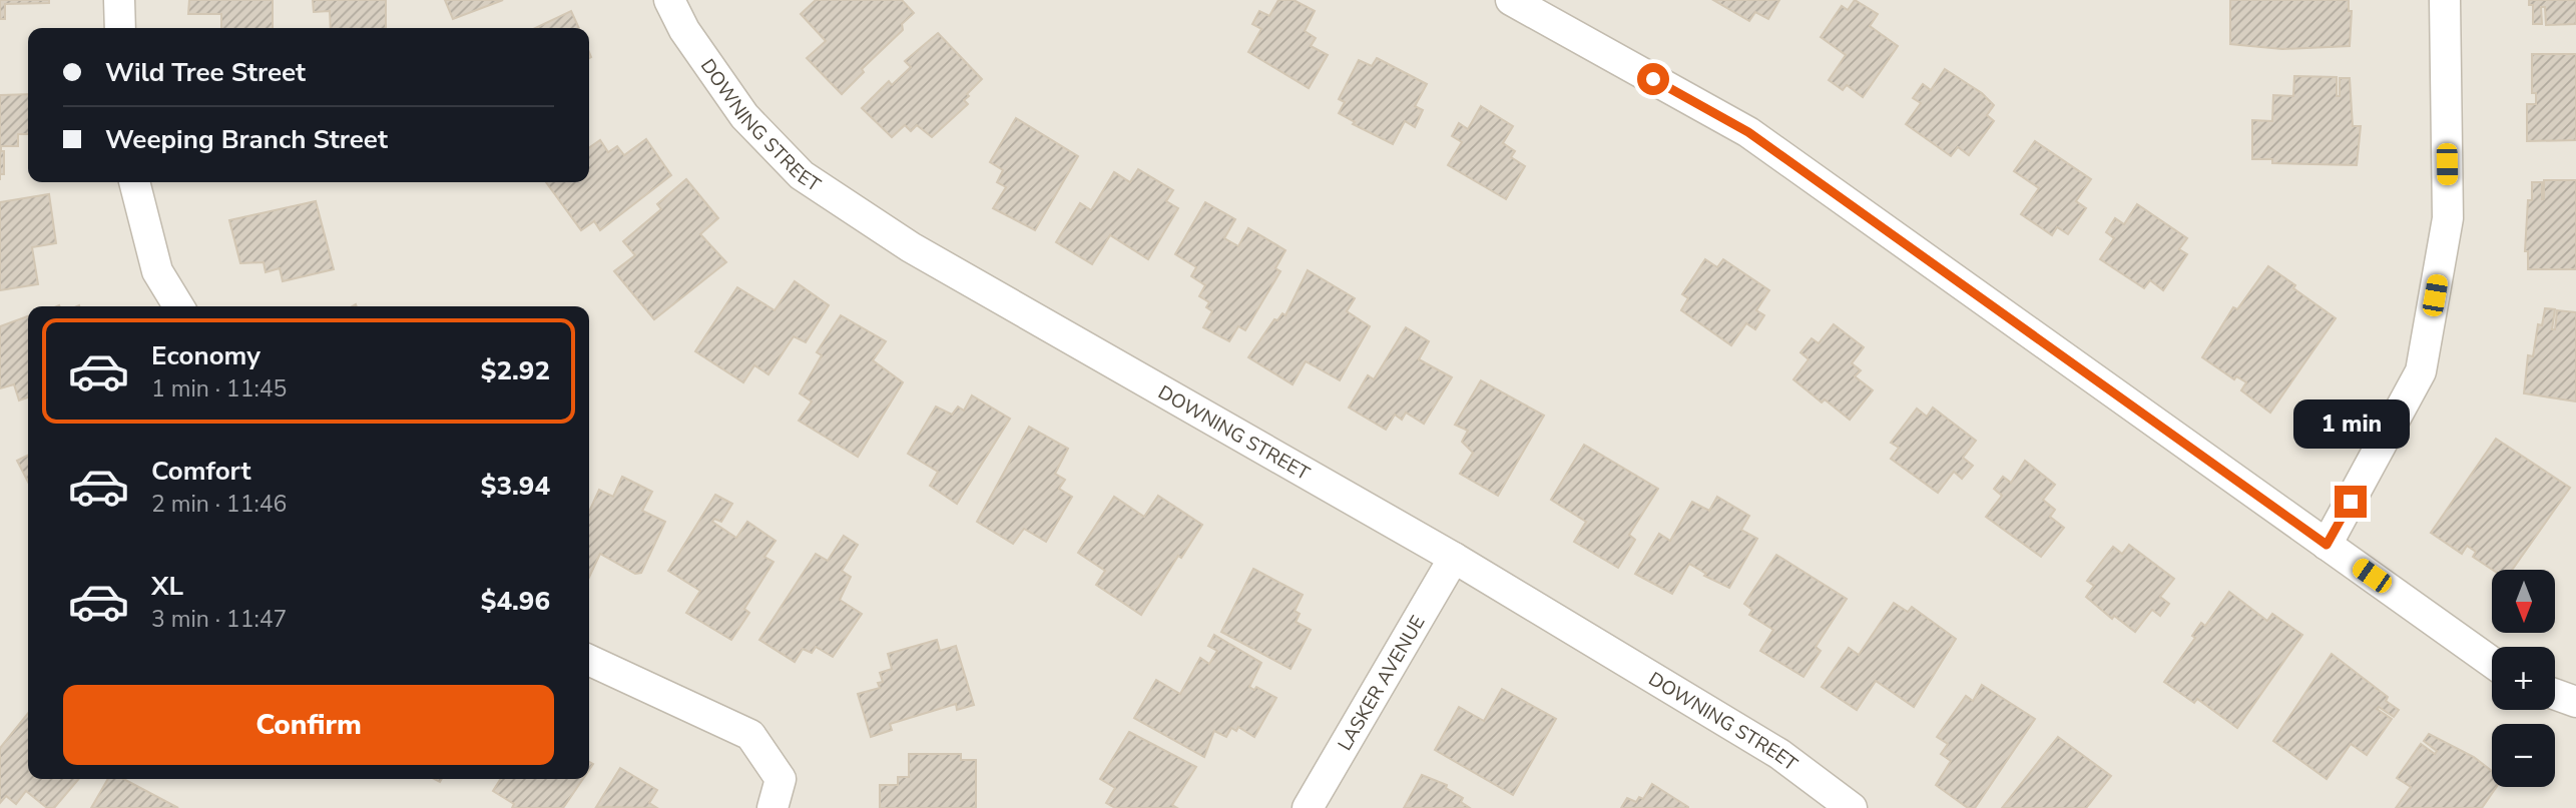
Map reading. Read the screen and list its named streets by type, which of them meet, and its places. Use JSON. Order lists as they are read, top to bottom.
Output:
{
  "streets": {
    "street": ["DOWNING STREET", "LASKER AVENUE"]
  },
  "crossings": [
    ["DOWNING STREET", "LASKER AVENUE"]
  ],
  "north": "bottom",
  "page": {
    "banner": ["Wild Tree Street", "Weeping Branch Street"],
    "list": [
      {
        "name": "Economy",
        "note": "1 min · 11:45",
        "value": "$2.92"
      },
      {
        "name": "Comfort",
        "note": "2 min · 11:46",
        "value": "$3.94"
      },
      {
        "name": "XL",
        "note": "3 min · 11:47",
        "value": "$4.96"
      }
    ],
    "bubble": "1 min",
    "map_buttons": ["+", "−"],
    "buttons": "Confirm"
  }
}
